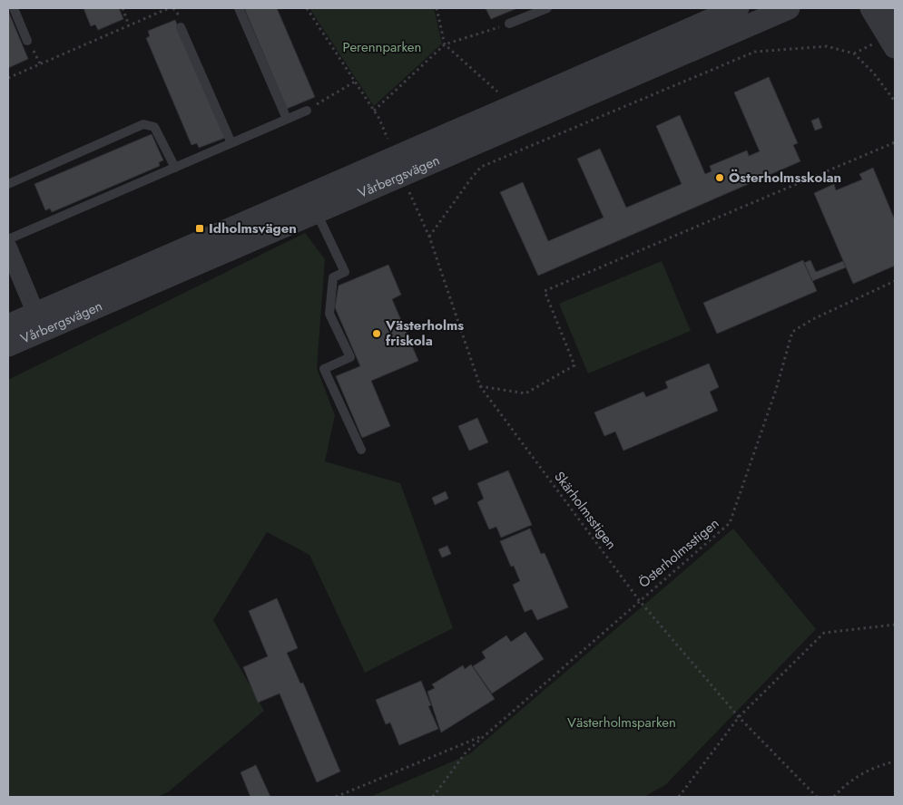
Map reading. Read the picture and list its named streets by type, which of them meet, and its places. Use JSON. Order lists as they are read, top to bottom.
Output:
{
  "streets": {
    "street": ["Vårbergsvägen"],
    "path": ["Skärholmsstigen", "Österholmsstigen"]
  },
  "crossings": [
    ["Skärholmsstigen", "Österholmsstigen"]
  ],
  "parks": ["Perennparken", "Västerholmsparken"],
  "places": {
    "other": ["Österholmsskolan", "Västerholms friskola"],
    "transit": ["Idholmsvägen"]
  }
}
